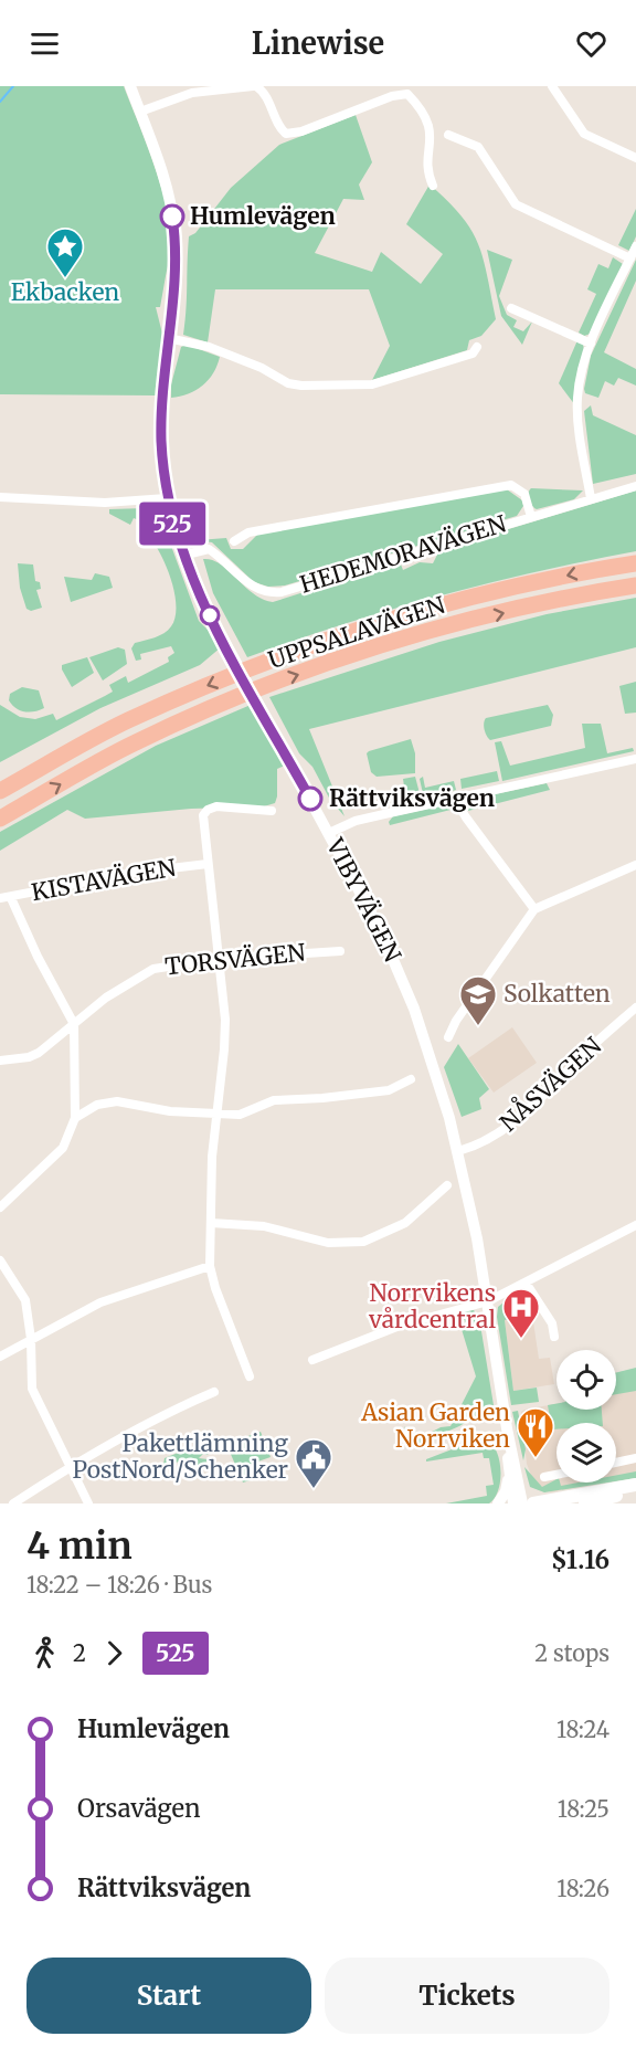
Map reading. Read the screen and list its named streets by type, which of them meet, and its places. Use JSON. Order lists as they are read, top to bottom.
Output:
{
  "streets": {
    "highway": ["UPPSALAVÄGEN"],
    "street": [
      "HEDEMORAVÄGEN",
      "KISTAVÄGEN",
      "VIBYVÄGEN",
      "TORSVÄGEN",
      "NÅSVÄGEN"
    ]
  },
  "crossings": [
    ["HEDEMORAVÄGEN", "VIBYVÄGEN"],
    ["VIBYVÄGEN", "NÅSVÄGEN"]
  ],
  "places": {
    "other": ["Humlevägen", "Rättviksvägen"],
    "place": ["Ekbacken"],
    "school or university": ["Solkatten"],
    "hospital": ["Norrvikens vårdcentral"],
    "restaurant": ["Asian Garden Norrviken"],
    "public building": ["Pakettlämning PostNord/Schenker"]
  },
  "lines": ["bus line 525"],
  "page": {
    "header": "Linewise",
    "on_map": "525",
    "heading": ["4 min", "18:22 – 18:26 · Bus", "$1.16"],
    "legs": ["2", "525", "2 stops"],
    "list": [
      {
        "name": "Humlevägen",
        "value": "18:24"
      },
      {
        "name": "Orsavägen",
        "value": "18:25"
      },
      {
        "name": "Rättviksvägen",
        "value": "18:26"
      }
    ],
    "buttons": ["Start", "Tickets"]
  }
}
